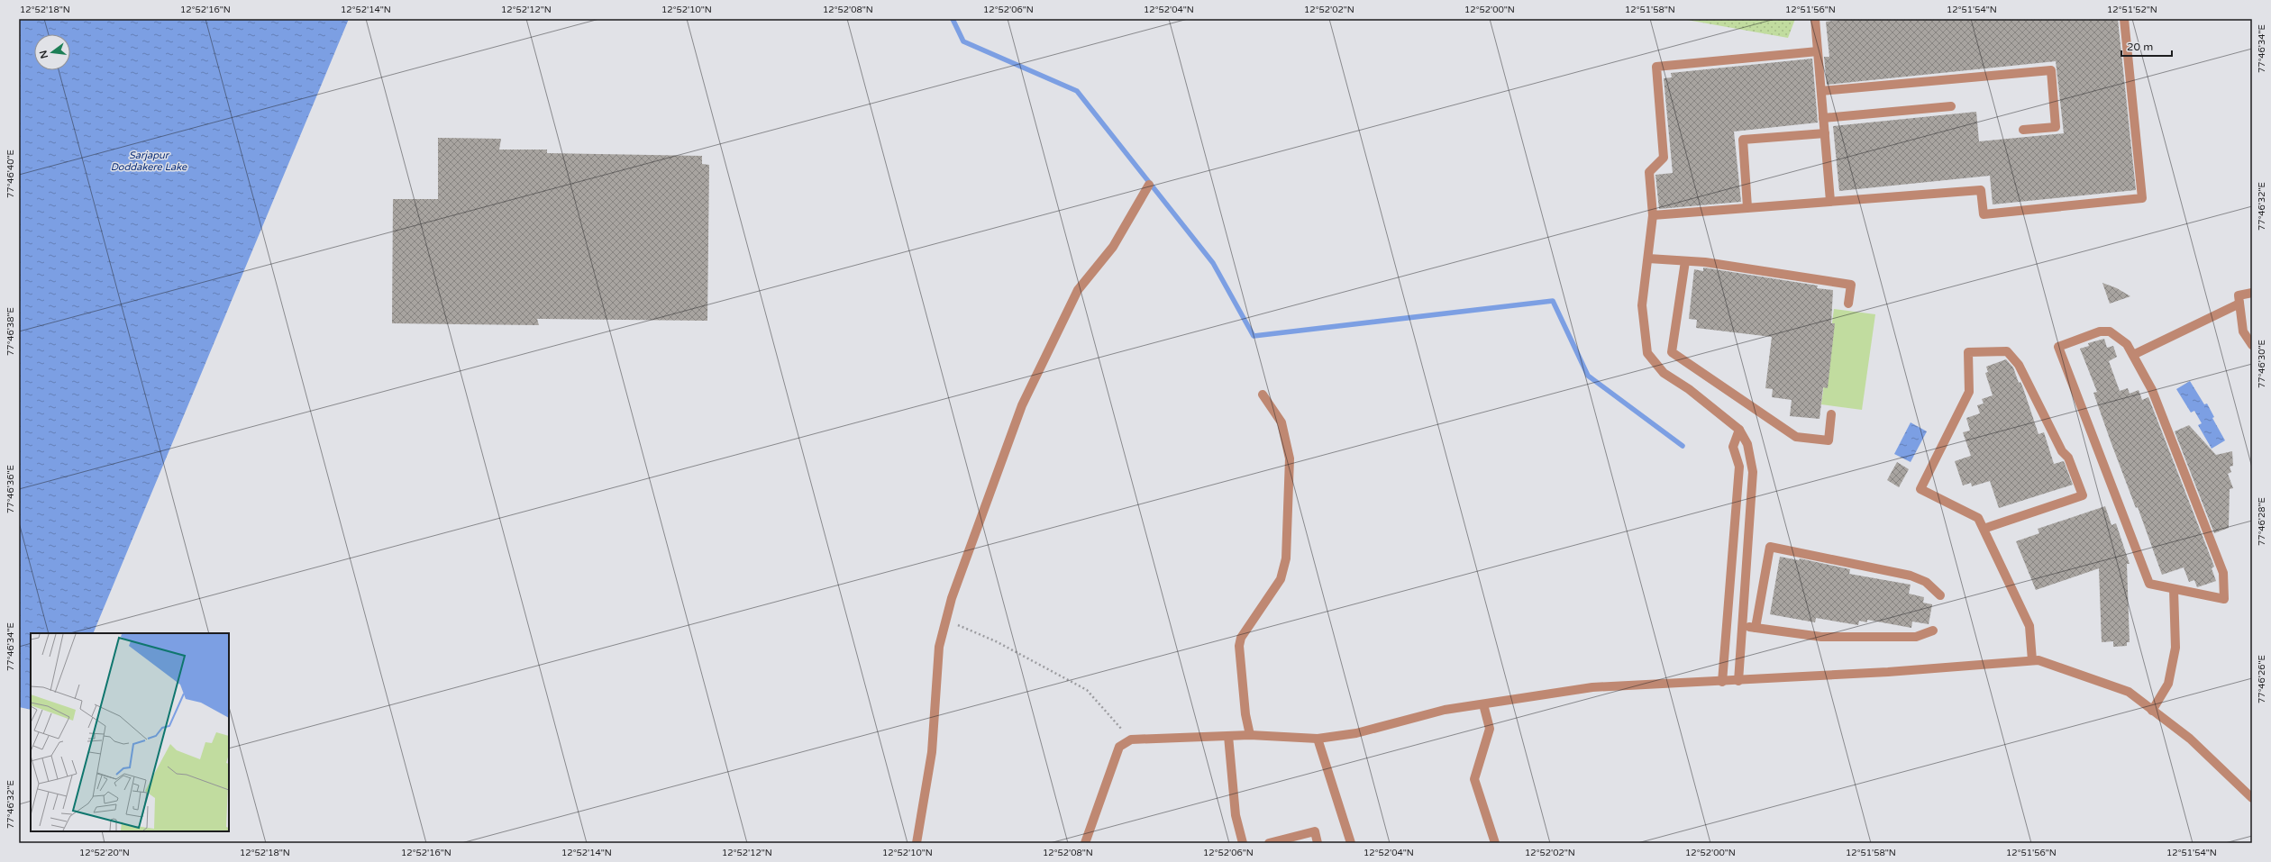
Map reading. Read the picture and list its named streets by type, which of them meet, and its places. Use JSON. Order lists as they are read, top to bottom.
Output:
{
  "water": ["Sarjapur Doddakere Lake"],
  "scale_bar": "20 m",
  "north": "left",
  "coordinates": [
    "12°52'18\"N",
    "12°52'16\"N",
    "12°52'14\"N",
    "12°52'12\"N",
    "12°52'10\"N",
    "12°52'08\"N",
    "12°52'06\"N",
    "12°52'04\"N",
    "12°52'02\"N",
    "12°52'00\"N",
    "12°51'58\"N",
    "12°51'56\"N",
    "12°51'54\"N",
    "12°51'52\"N",
    "77°46'34\"E",
    "77°46'40\"E",
    "77°46'32\"E",
    "77°46'38\"E",
    "77°46'30\"E",
    "77°46'36\"E",
    "77°46'28\"E",
    "77°46'26\"E",
    "12°52'20\"N"
  ]
}
